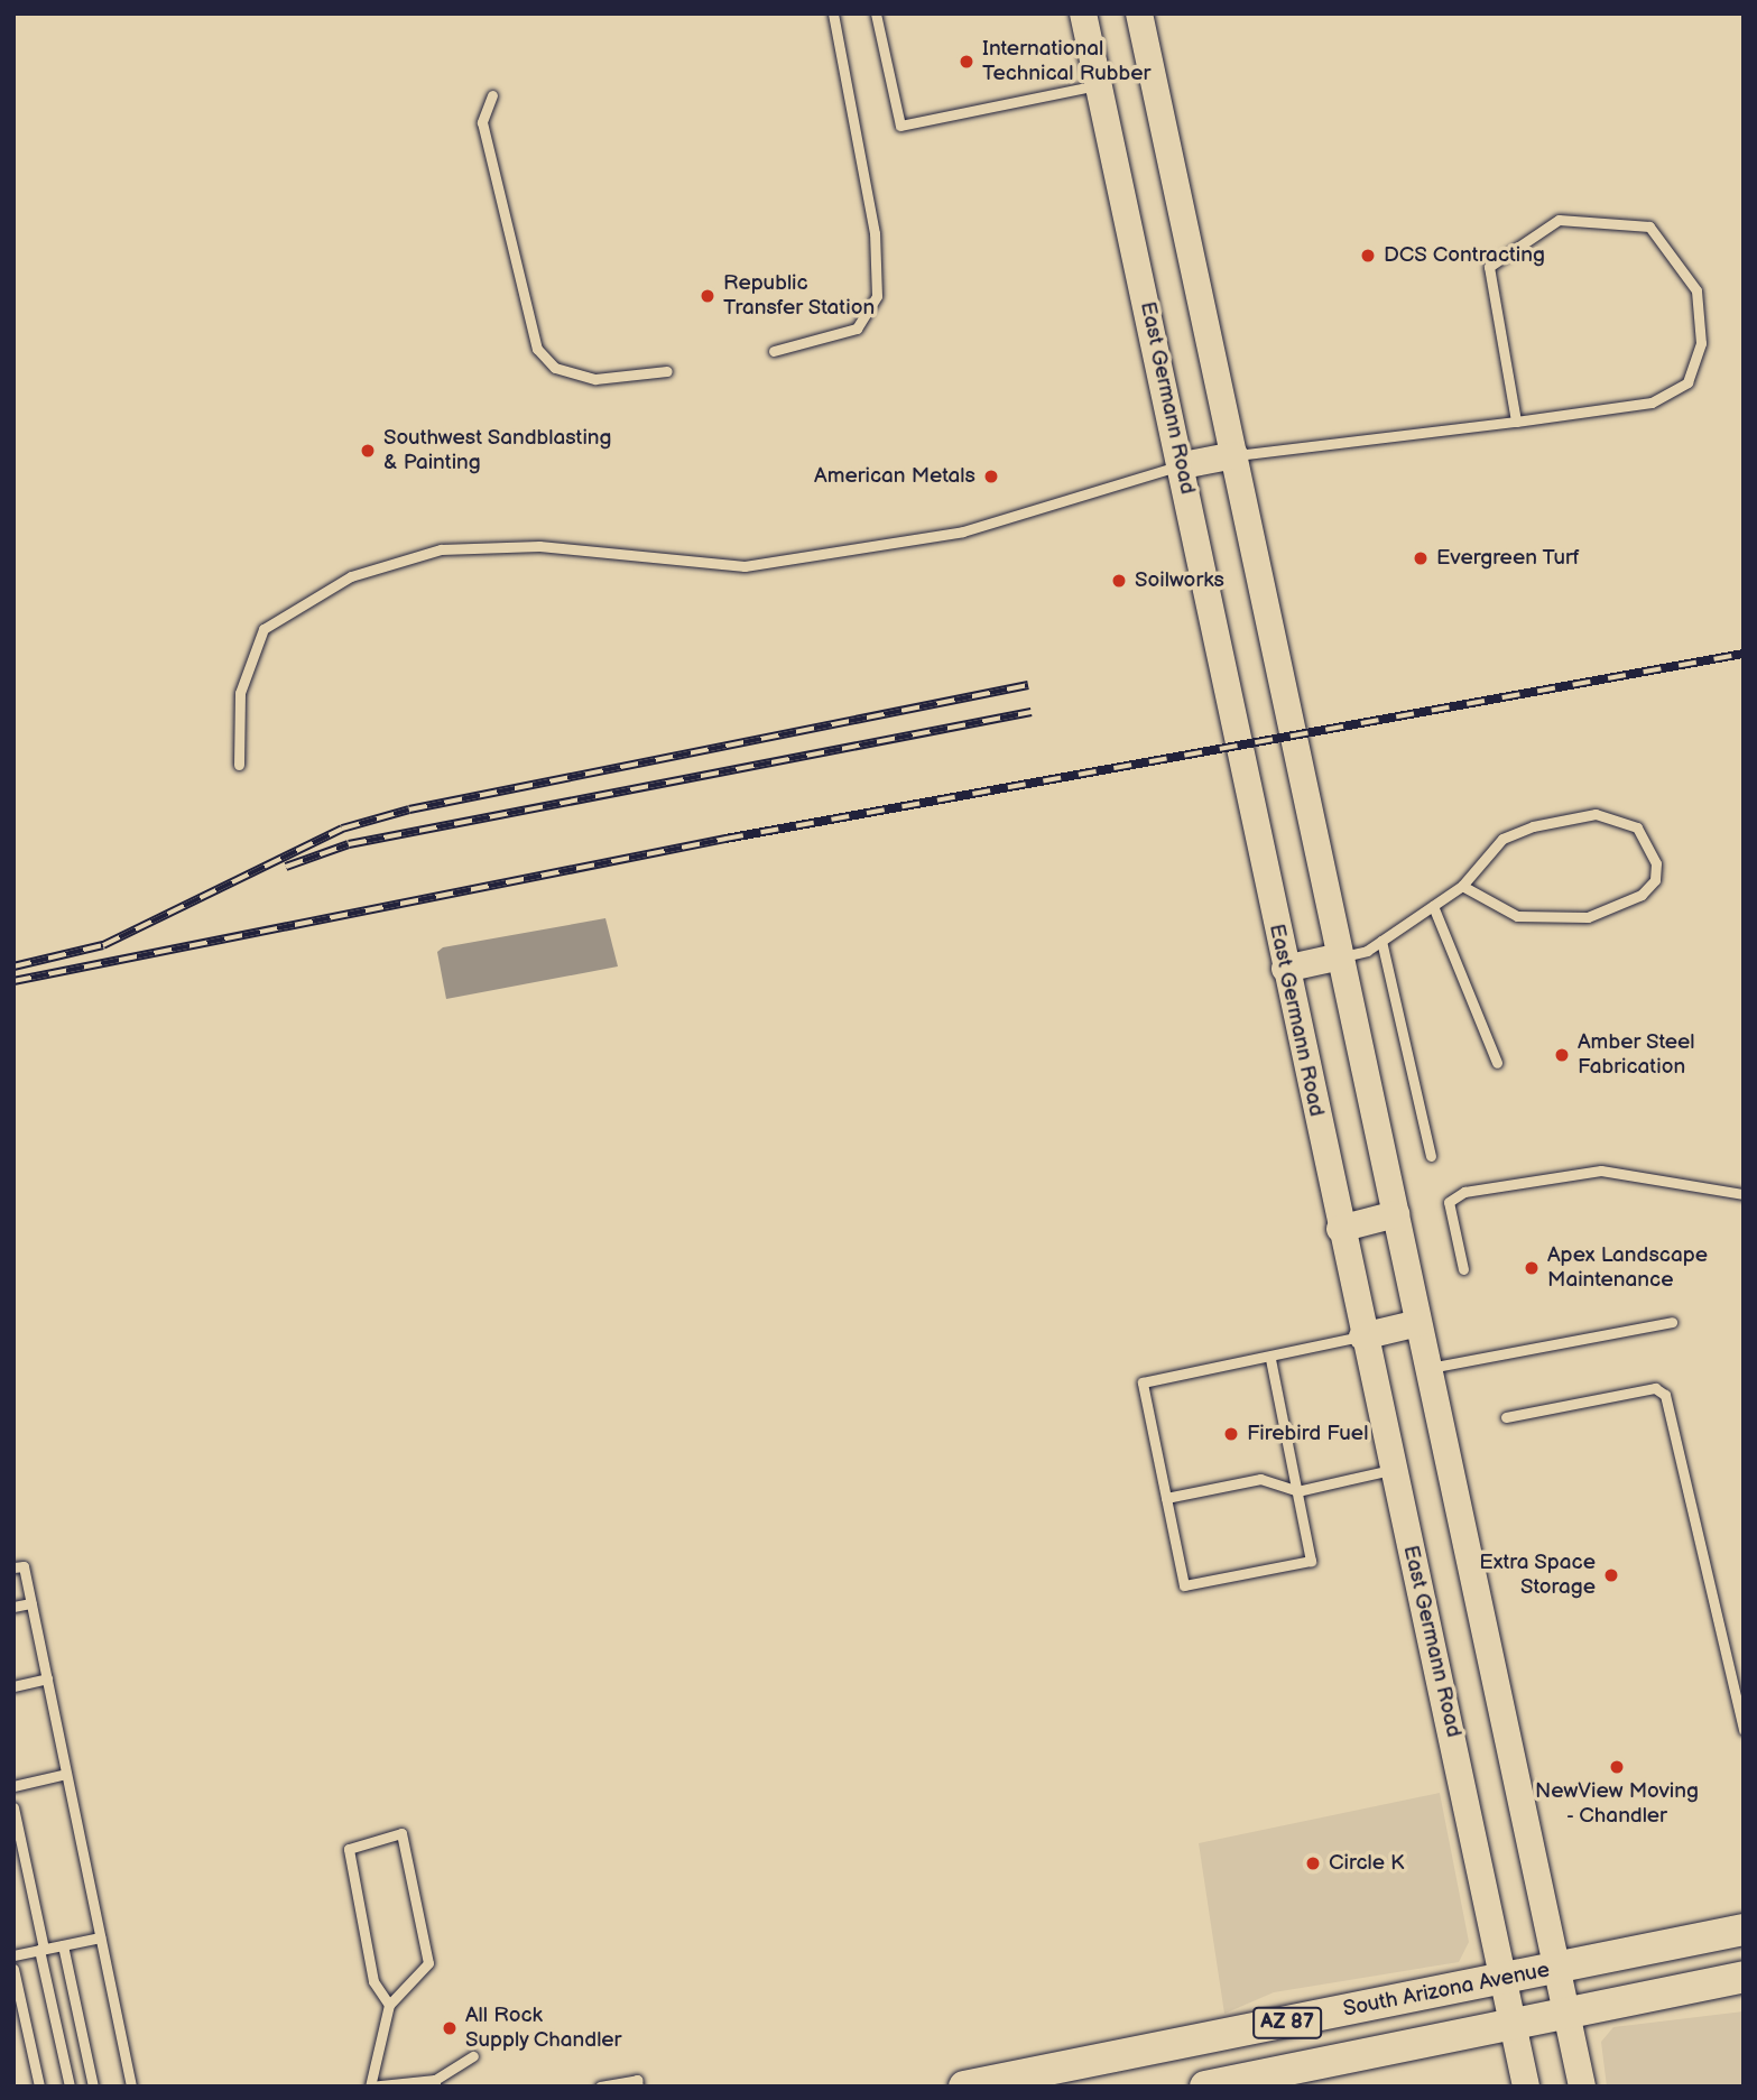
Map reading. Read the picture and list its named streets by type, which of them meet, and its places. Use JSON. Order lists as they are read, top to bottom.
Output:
{
  "streets": {
    "main road": ["East Germann Road", "South Arizona Avenue", "AZ 87"]
  },
  "crossings": [
    ["East Germann Road", "South Arizona Avenue"],
    ["East Germann Road", "AZ 87"]
  ],
  "places": [
    "International Technical Rubber",
    "DCS Contracting",
    "Republic Transfer Station",
    "Southwest Sandblasting & Painting",
    "American Metals",
    "Evergreen Turf",
    "Soilworks",
    "Amber Steel Fabrication",
    "Apex Landscape Maintenance",
    "Firebird Fuel",
    "Extra Space Storage",
    "NewView Moving - Chandler",
    "Circle K",
    "All Rock Supply Chandler"
  ]
}
